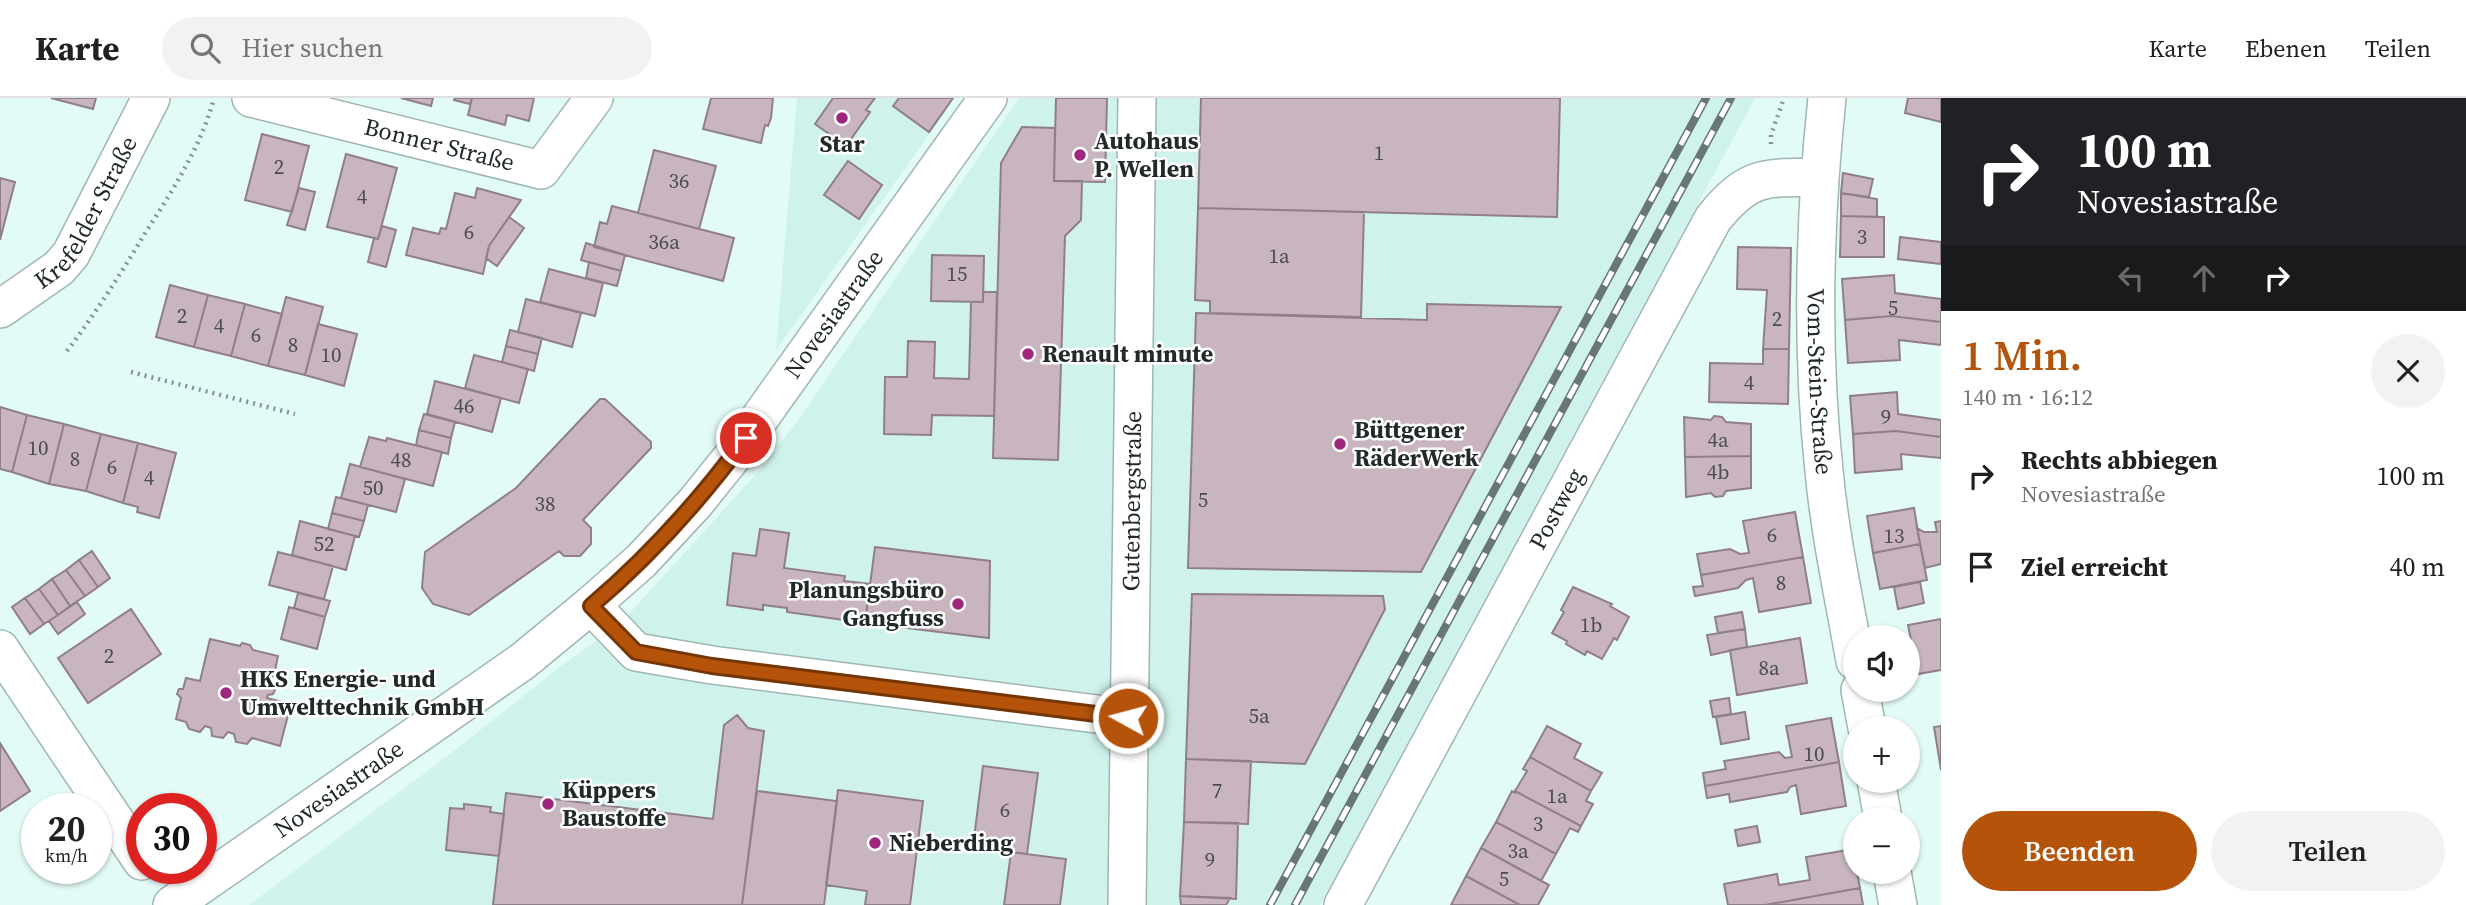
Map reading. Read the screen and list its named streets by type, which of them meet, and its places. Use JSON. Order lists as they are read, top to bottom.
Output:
{
  "streets": {
    "street": [
      "Bonner Straße",
      "Krefelder Straße",
      "Novesiastraße",
      "Vom-Stein-Straße",
      "Gutenbergstraße",
      "Postweg"
    ]
  },
  "crossings": [
    ["Vom-Stein-Straße", "Postweg"]
  ],
  "places": [
    "Star",
    "Autohaus P. Wellen",
    "Renault minute",
    "Büttgener RäderWerk",
    "Planungsbüro Gangfuss",
    "HKS Energie- und Umwelttechnik GmbH",
    "Küppers Baustoffe",
    "Nieberding"
  ],
  "house_numbers": [
    "1",
    "2",
    "36",
    "4",
    "6",
    "3",
    "36a",
    "1a",
    "15",
    "5",
    "2",
    "2",
    "4",
    "6",
    "8",
    "10",
    "4",
    "46",
    "9",
    "4a",
    "10",
    "8",
    "48",
    "6",
    "4b",
    "4",
    "50",
    "5",
    "38",
    "6",
    "13",
    "52",
    "8",
    "1b",
    "2",
    "8a",
    "5a",
    "10",
    "7",
    "1a",
    "6",
    "3",
    "3a",
    "9",
    "5"
  ],
  "page": {
    "header": "Karte",
    "search": "Hier suchen",
    "nav": ["Karte", "Ebenen", "Teilen"],
    "turn": ["100 m", "Novesiastraße"],
    "heading": ["1 Min.", "140 m · 16:12"],
    "list": [
      {
        "name": "Rechts abbiegen",
        "note": "Novesiastraße",
        "value": "100 m"
      },
      {
        "name": "Ziel erreicht",
        "value": "40 m"
      }
    ],
    "map_buttons": ["+", "−"],
    "speed": "20 km/h",
    "limit": "30",
    "buttons": ["Beenden", "Teilen"]
  }
}
